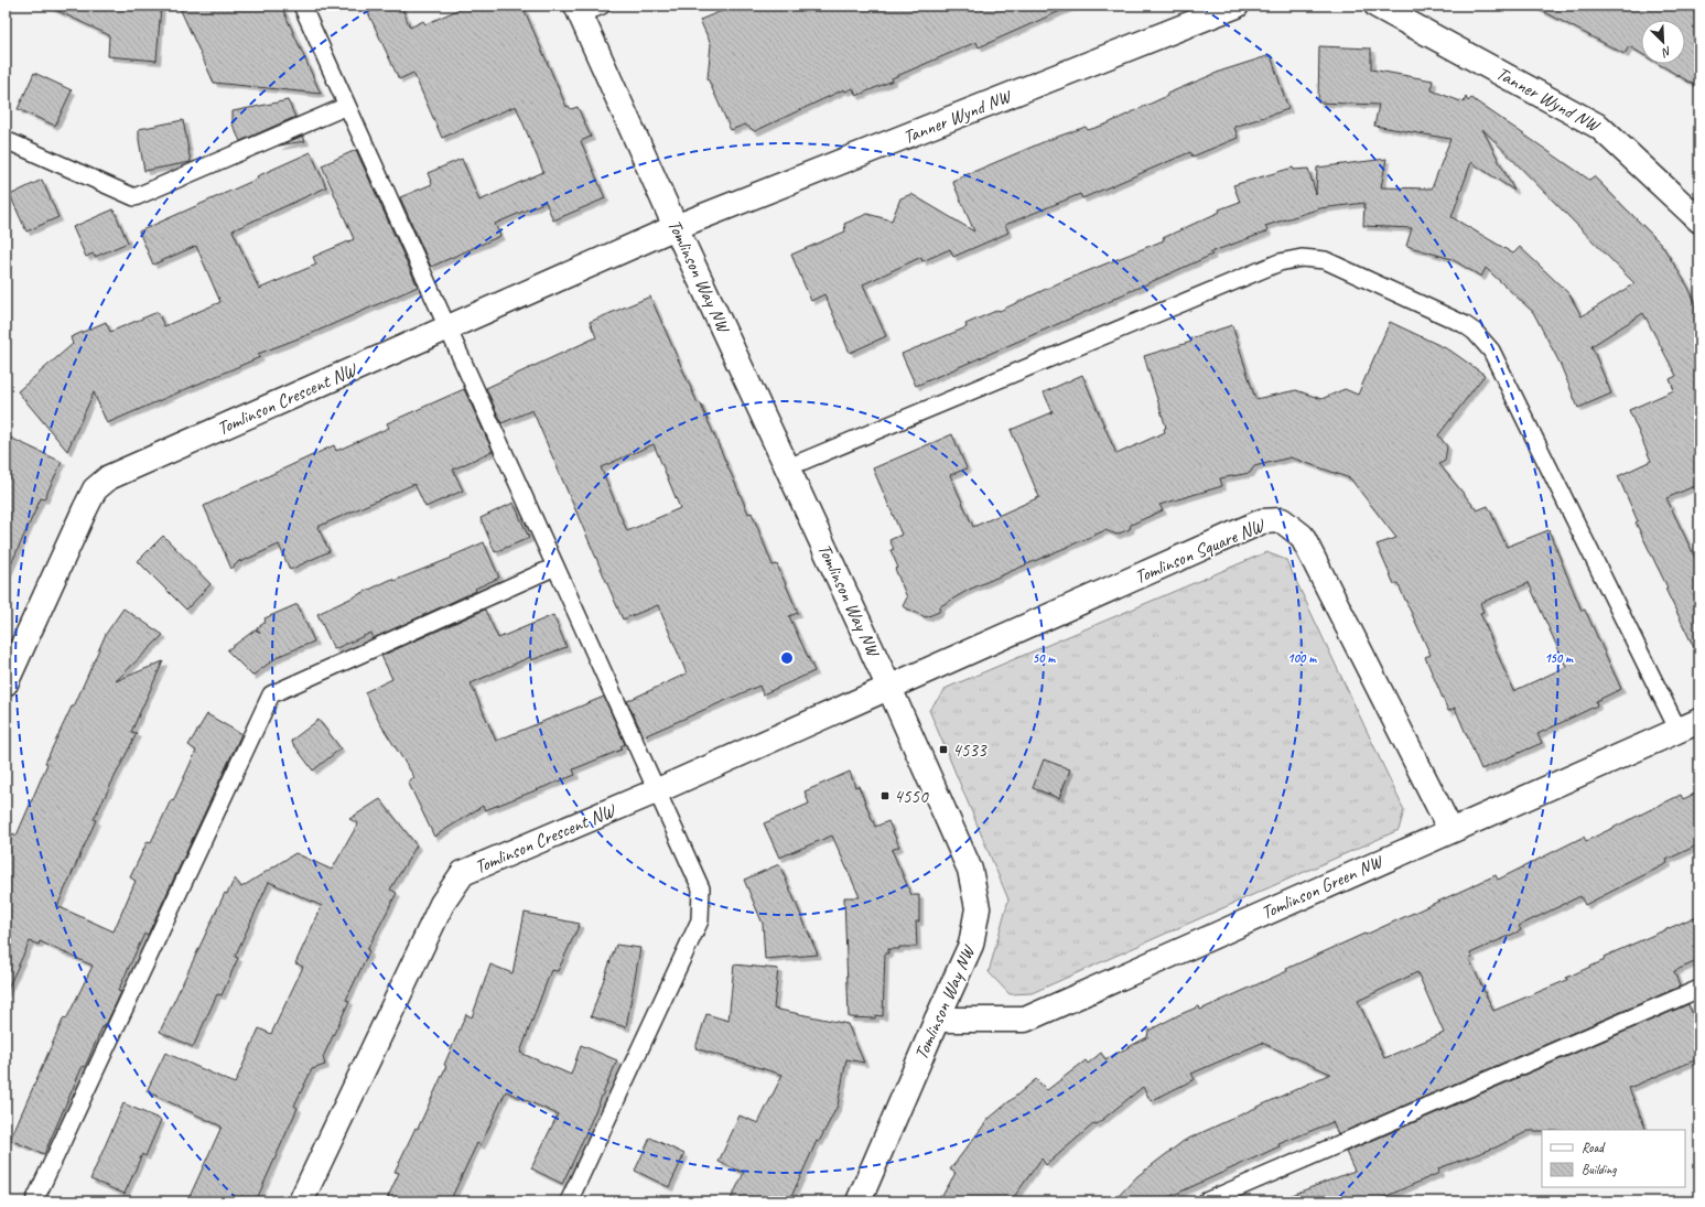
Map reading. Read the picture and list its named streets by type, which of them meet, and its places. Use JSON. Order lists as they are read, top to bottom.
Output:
{
  "streets": {
    "street": [
      "Tanner Wynd NW",
      "Tomlinson Way NW",
      "Tomlinson Crescent NW",
      "Tomlinson Square NW",
      "Tomlinson Green NW"
    ]
  },
  "crossings": [
    ["Tanner Wynd NW", "Tomlinson Way NW"],
    ["Tanner Wynd NW", "Tomlinson Crescent NW"],
    ["Tomlinson Way NW", "Tomlinson Crescent NW"],
    ["Tomlinson Way NW", "Tomlinson Square NW"],
    ["Tomlinson Way NW", "Tomlinson Green NW"],
    ["Tomlinson Crescent NW", "Tomlinson Square NW"],
    ["Tomlinson Square NW", "Tomlinson Green NW"]
  ],
  "places": {
    "transit": ["4533", "4550"]
  },
  "legend": ["Road", "Building"],
  "north": "bottom right",
  "rings": ["50 m", "100 m", "150 m"]
}
